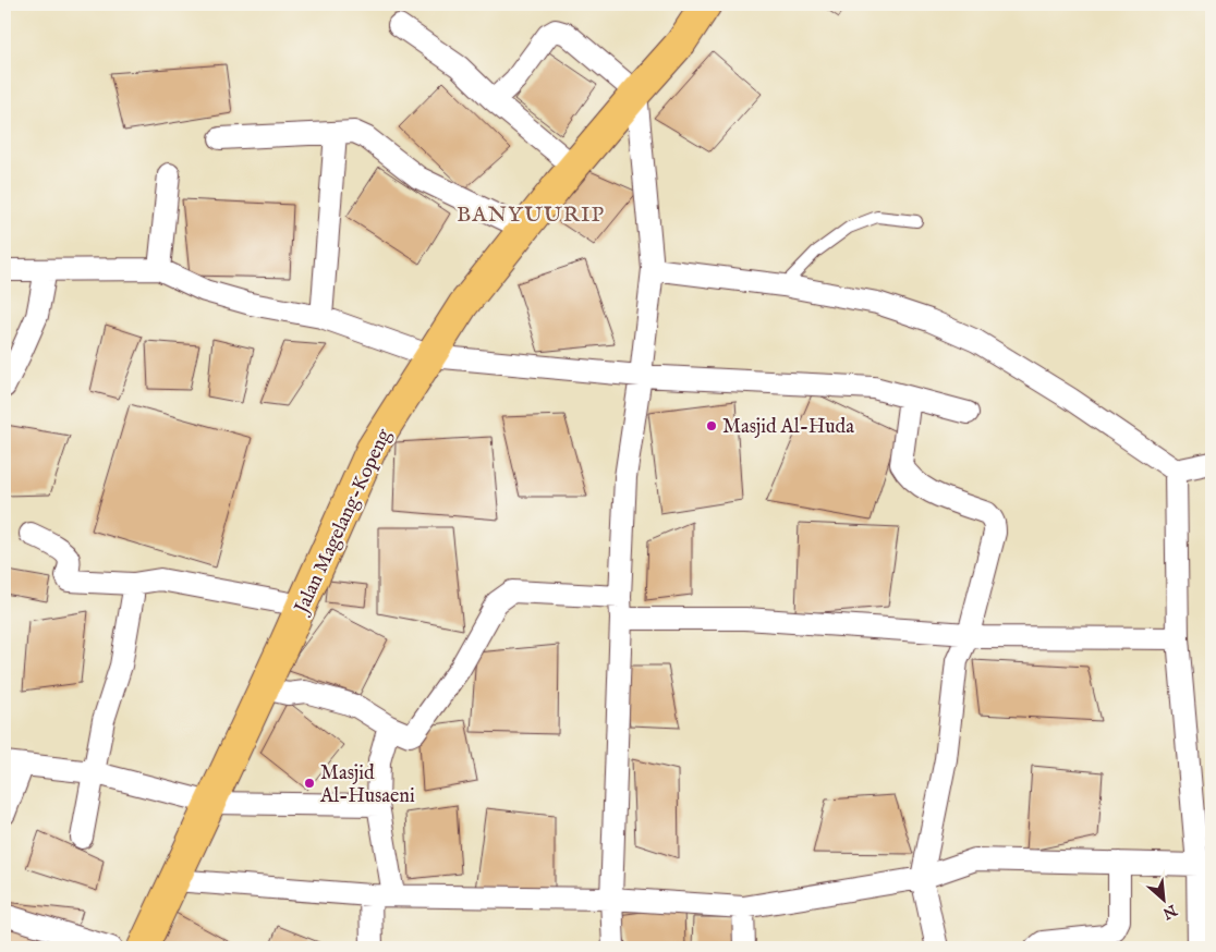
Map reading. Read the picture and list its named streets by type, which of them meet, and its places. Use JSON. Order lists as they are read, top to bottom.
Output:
{
  "streets": {
    "main road": ["Jalan Magelang-Kopeng"]
  },
  "districts": ["BANYUURIP"],
  "places": ["Masjid Al-Huda", "Masjid Al-Husaeni"],
  "north": "bottom right"
}
